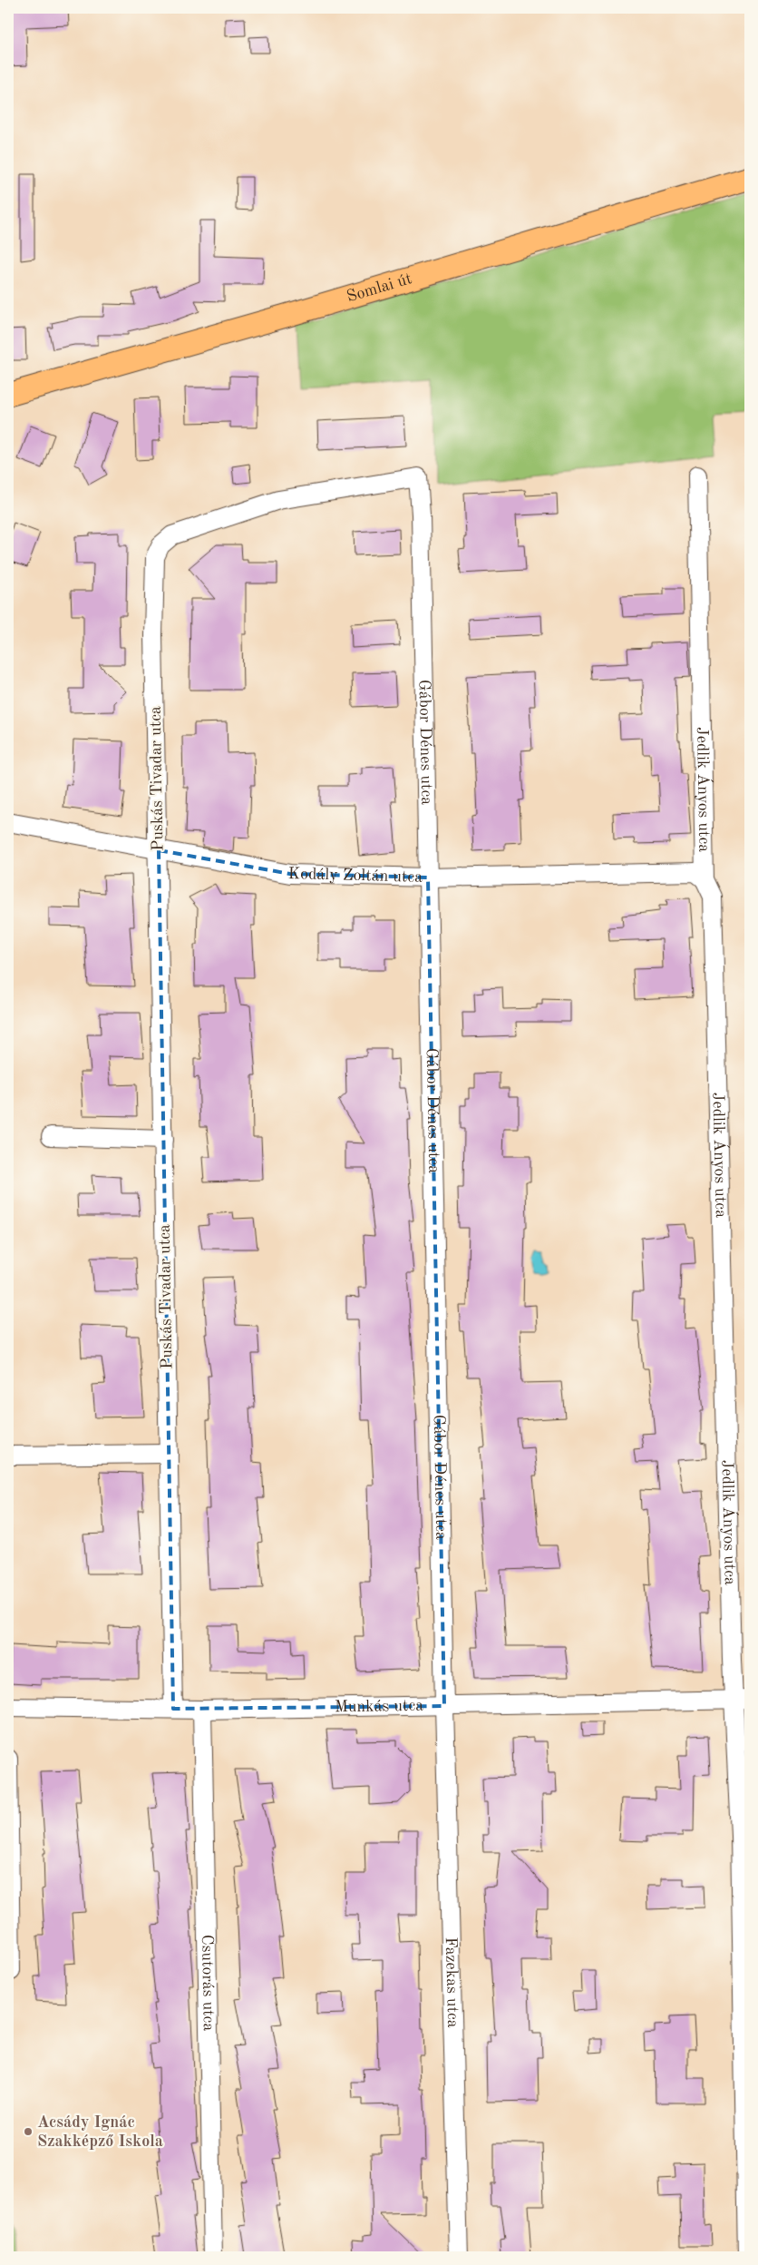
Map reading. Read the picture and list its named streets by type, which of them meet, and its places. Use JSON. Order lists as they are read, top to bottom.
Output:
{
  "streets": {
    "main road": ["Somlai út"],
    "street": [
      "Gábor Dénes utca",
      "Puskás Tivadar utca",
      "Jedlik Ányos utca",
      "Kodály Zoltán utca",
      "Munkás utca",
      "Fazekas utca",
      "Csutorás utca"
    ]
  },
  "crossings": [
    ["Gábor Dénes utca", "Puskás Tivadar utca"],
    ["Gábor Dénes utca", "Kodály Zoltán utca"],
    ["Gábor Dénes utca", "Munkás utca"],
    ["Gábor Dénes utca", "Fazekas utca"],
    ["Puskás Tivadar utca", "Kodály Zoltán utca"],
    ["Puskás Tivadar utca", "Munkás utca"],
    ["Jedlik Ányos utca", "Kodály Zoltán utca"],
    ["Jedlik Ányos utca", "Munkás utca"],
    ["Munkás utca", "Fazekas utca"],
    ["Munkás utca", "Csutorás utca"]
  ],
  "places": ["Acsády Ignác Szakképző Iskola"]
}
